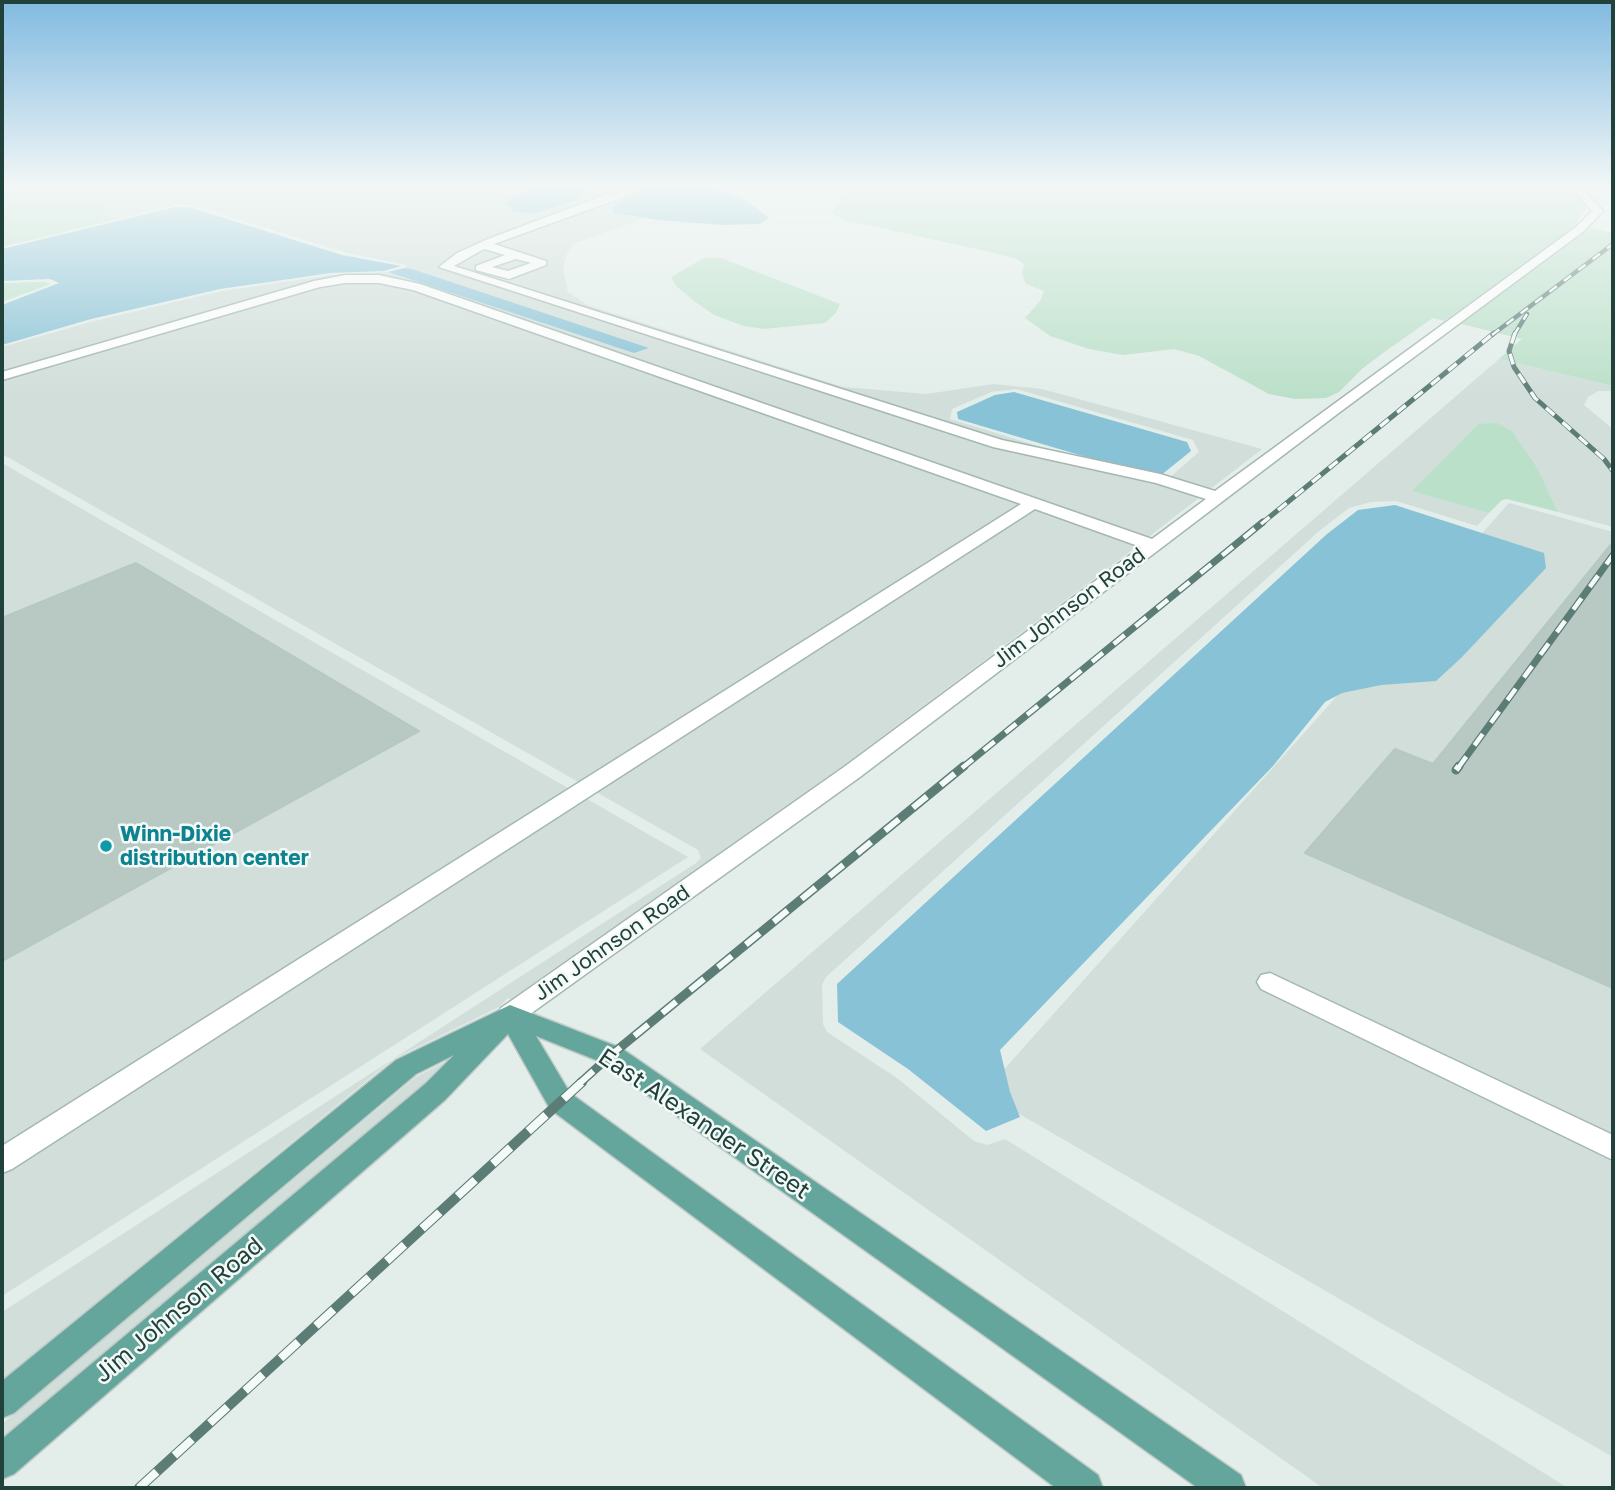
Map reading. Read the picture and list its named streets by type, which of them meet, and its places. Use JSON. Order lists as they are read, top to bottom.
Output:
{
  "streets": {
    "main road": ["Jim Johnson Road", "East Alexander Street"]
  },
  "crossings": [
    ["Jim Johnson Road", "East Alexander Street"]
  ],
  "places": ["Winn-Dixie distribution center"]
}
